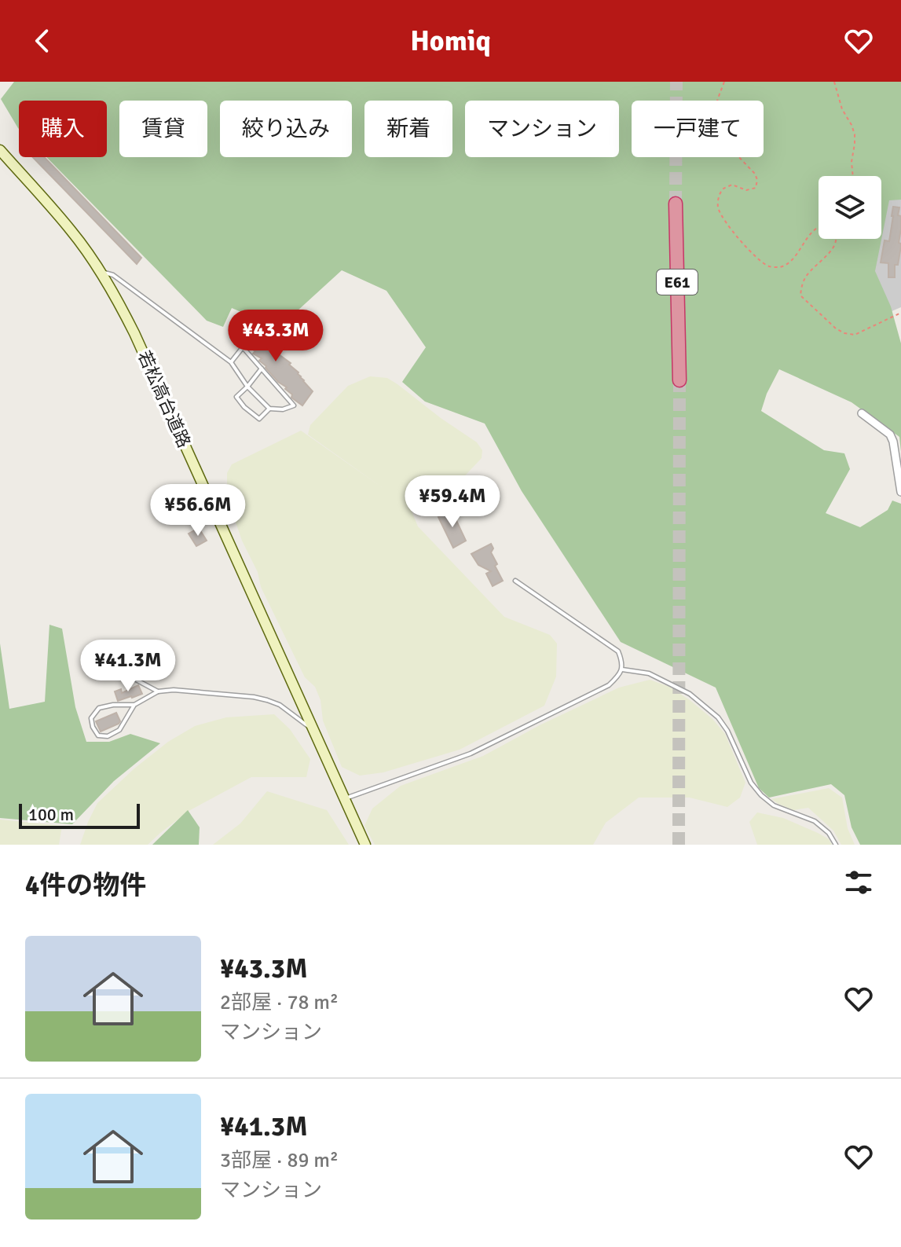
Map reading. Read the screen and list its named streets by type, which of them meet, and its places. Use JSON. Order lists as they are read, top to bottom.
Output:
{
  "streets": {
    "highway": ["E61"],
    "street": ["若松高台道路"]
  },
  "scale_bar": "100 m",
  "page": {
    "header": "Homiq",
    "chip": [
      "購入",
      "賃貸",
      "絞り込み",
      "新着",
      "マンション",
      "一戸建て"
    ],
    "price": [
      "¥43.3M",
      "¥59.4M",
      "¥56.6M",
      "¥41.3M"
    ],
    "scale": "100 m",
    "heading": "4件の物件",
    "list": [
      {
        "name": "¥43.3M",
        "note": "2部屋 · 78 m² · マンション"
      },
      {
        "name": "¥41.3M",
        "note": "3部屋 · 89 m² · マンション"
      }
    ]
  }
}
